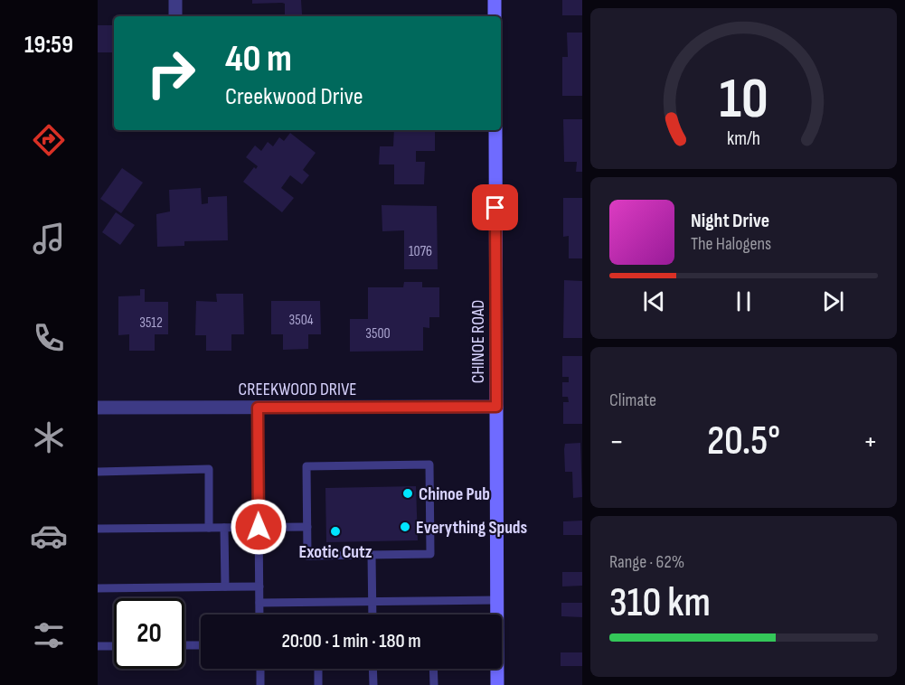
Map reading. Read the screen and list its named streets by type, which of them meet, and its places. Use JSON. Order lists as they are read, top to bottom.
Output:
{
  "streets": {
    "street": ["CHINOE ROAD", "CREEKWOOD DRIVE"]
  },
  "crossings": [
    ["CHINOE ROAD", "CREEKWOOD DRIVE"]
  ],
  "places": ["Chinoe Pub", "Everything Spuds", "Exotic Cutz"],
  "house_numbers": [
    "1076",
    "3504",
    "3512",
    "3500"
  ],
  "page": {
    "tabs": "19:59",
    "turn": ["40 m", "Creekwood Drive"],
    "song": ["Night Drive", "The Halogens"],
    "tile": [
      "Climate",
      ["Range · 62%", "310 km"]
    ],
    "heat": ["−", "20.5°", "+"],
    "limit": "20",
    "trip": "20:00 · 1 min · 180 m",
    "gauge": ["10", "km/h"]
  }
}
